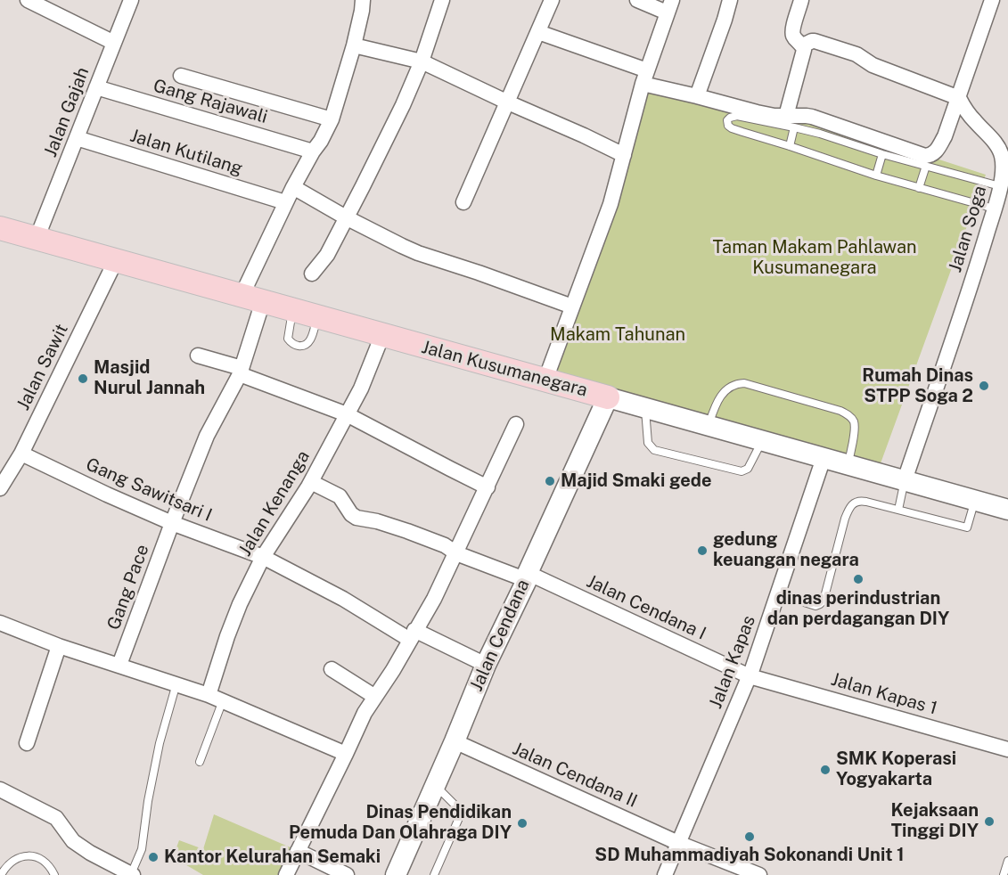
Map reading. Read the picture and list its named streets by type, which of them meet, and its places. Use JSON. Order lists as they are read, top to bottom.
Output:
{
  "streets": {
    "main road": ["Jalan Kusumanegara", "Jalan Cendana"],
    "street": [
      "Gang Rajawali",
      "Jalan Gajah",
      "Jalan Kutilang",
      "Jalan Soga",
      "Jalan Sawit",
      "Gang Sawitsari I",
      "Jalan Kenanga",
      "Gang Pace",
      "Jalan Cendana I",
      "Jalan Kapas",
      "Jalan Kapas 1",
      "Jalan Cendana II"
    ]
  },
  "crossings": [
    ["Gang Rajawali", "Jalan Gajah"],
    ["Gang Rajawali", "Gang Pace"],
    ["Jalan Gajah", "Jalan Kutilang"],
    ["Jalan Gajah", "Jalan Kusumanegara"],
    ["Jalan Kutilang", "Gang Pace"],
    ["Jalan Soga", "Jalan Kusumanegara"],
    ["Jalan Sawit", "Jalan Kusumanegara"],
    ["Jalan Sawit", "Gang Sawitsari I"],
    ["Jalan Kusumanegara", "Jalan Kenanga"],
    ["Jalan Kusumanegara", "Gang Pace"],
    ["Jalan Kusumanegara", "Jalan Cendana"],
    ["Jalan Kusumanegara", "Jalan Kapas"],
    ["Gang Sawitsari I", "Jalan Kenanga"],
    ["Gang Sawitsari I", "Gang Pace"],
    ["Gang Sawitsari I", "Jalan Cendana"],
    ["Jalan Kenanga", "Jalan Cendana I"],
    ["Jalan Cendana I", "Jalan Cendana"],
    ["Jalan Cendana I", "Jalan Kapas"],
    ["Jalan Cendana I", "Jalan Kapas 1"],
    ["Jalan Cendana", "Jalan Cendana II"],
    ["Jalan Kapas", "Jalan Kapas 1"],
    ["Jalan Kapas", "Jalan Cendana II"]
  ],
  "parks": ["Taman Makam Pahlawan Kusumanegara", "Makam Tahunan"],
  "places": [
    "Masjid Nurul Jannah",
    "Rumah Dinas STPP Soga 2",
    "Majid Smaki gede",
    "gedung keuangan negara",
    "dinas perindustrian dan perdagangan DIY",
    "SMK Koperasi Yogyakarta",
    "Kejaksaan Tinggi DIY",
    "Dinas Pendidikan Pemuda Dan Olahraga DIY",
    "SD Muhammadiyah Sokonandi Unit 1",
    "Kantor Kelurahan Semaki"
  ]
}
